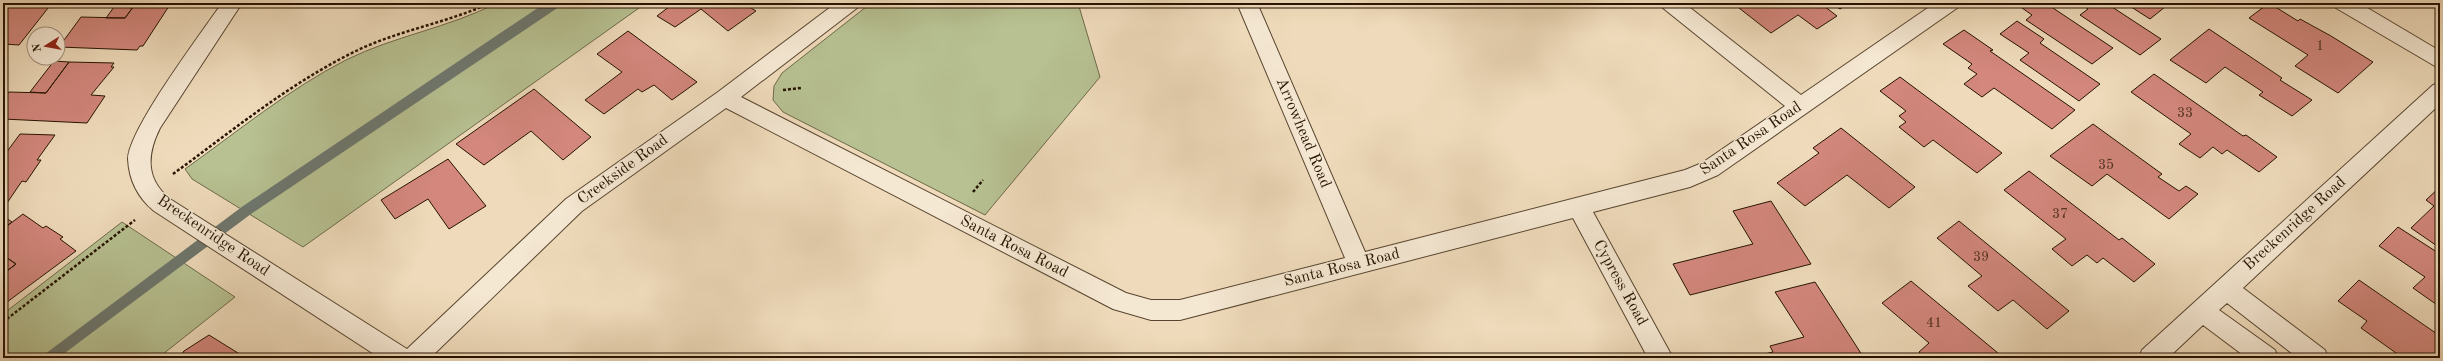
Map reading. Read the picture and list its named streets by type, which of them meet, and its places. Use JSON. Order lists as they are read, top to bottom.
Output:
{
  "streets": {
    "street": [
      "Arrowhead Road",
      "Santa Rosa Road",
      "Creekside Road",
      "Breckenridge Road",
      "Cypress Road"
    ]
  },
  "crossings": [
    ["Arrowhead Road", "Santa Rosa Road"],
    ["Santa Rosa Road", "Creekside Road"],
    ["Santa Rosa Road", "Cypress Road"]
  ],
  "house_numbers": [
    "1",
    "33",
    "35",
    "37",
    "39",
    "41"
  ],
  "north": "left"
}
